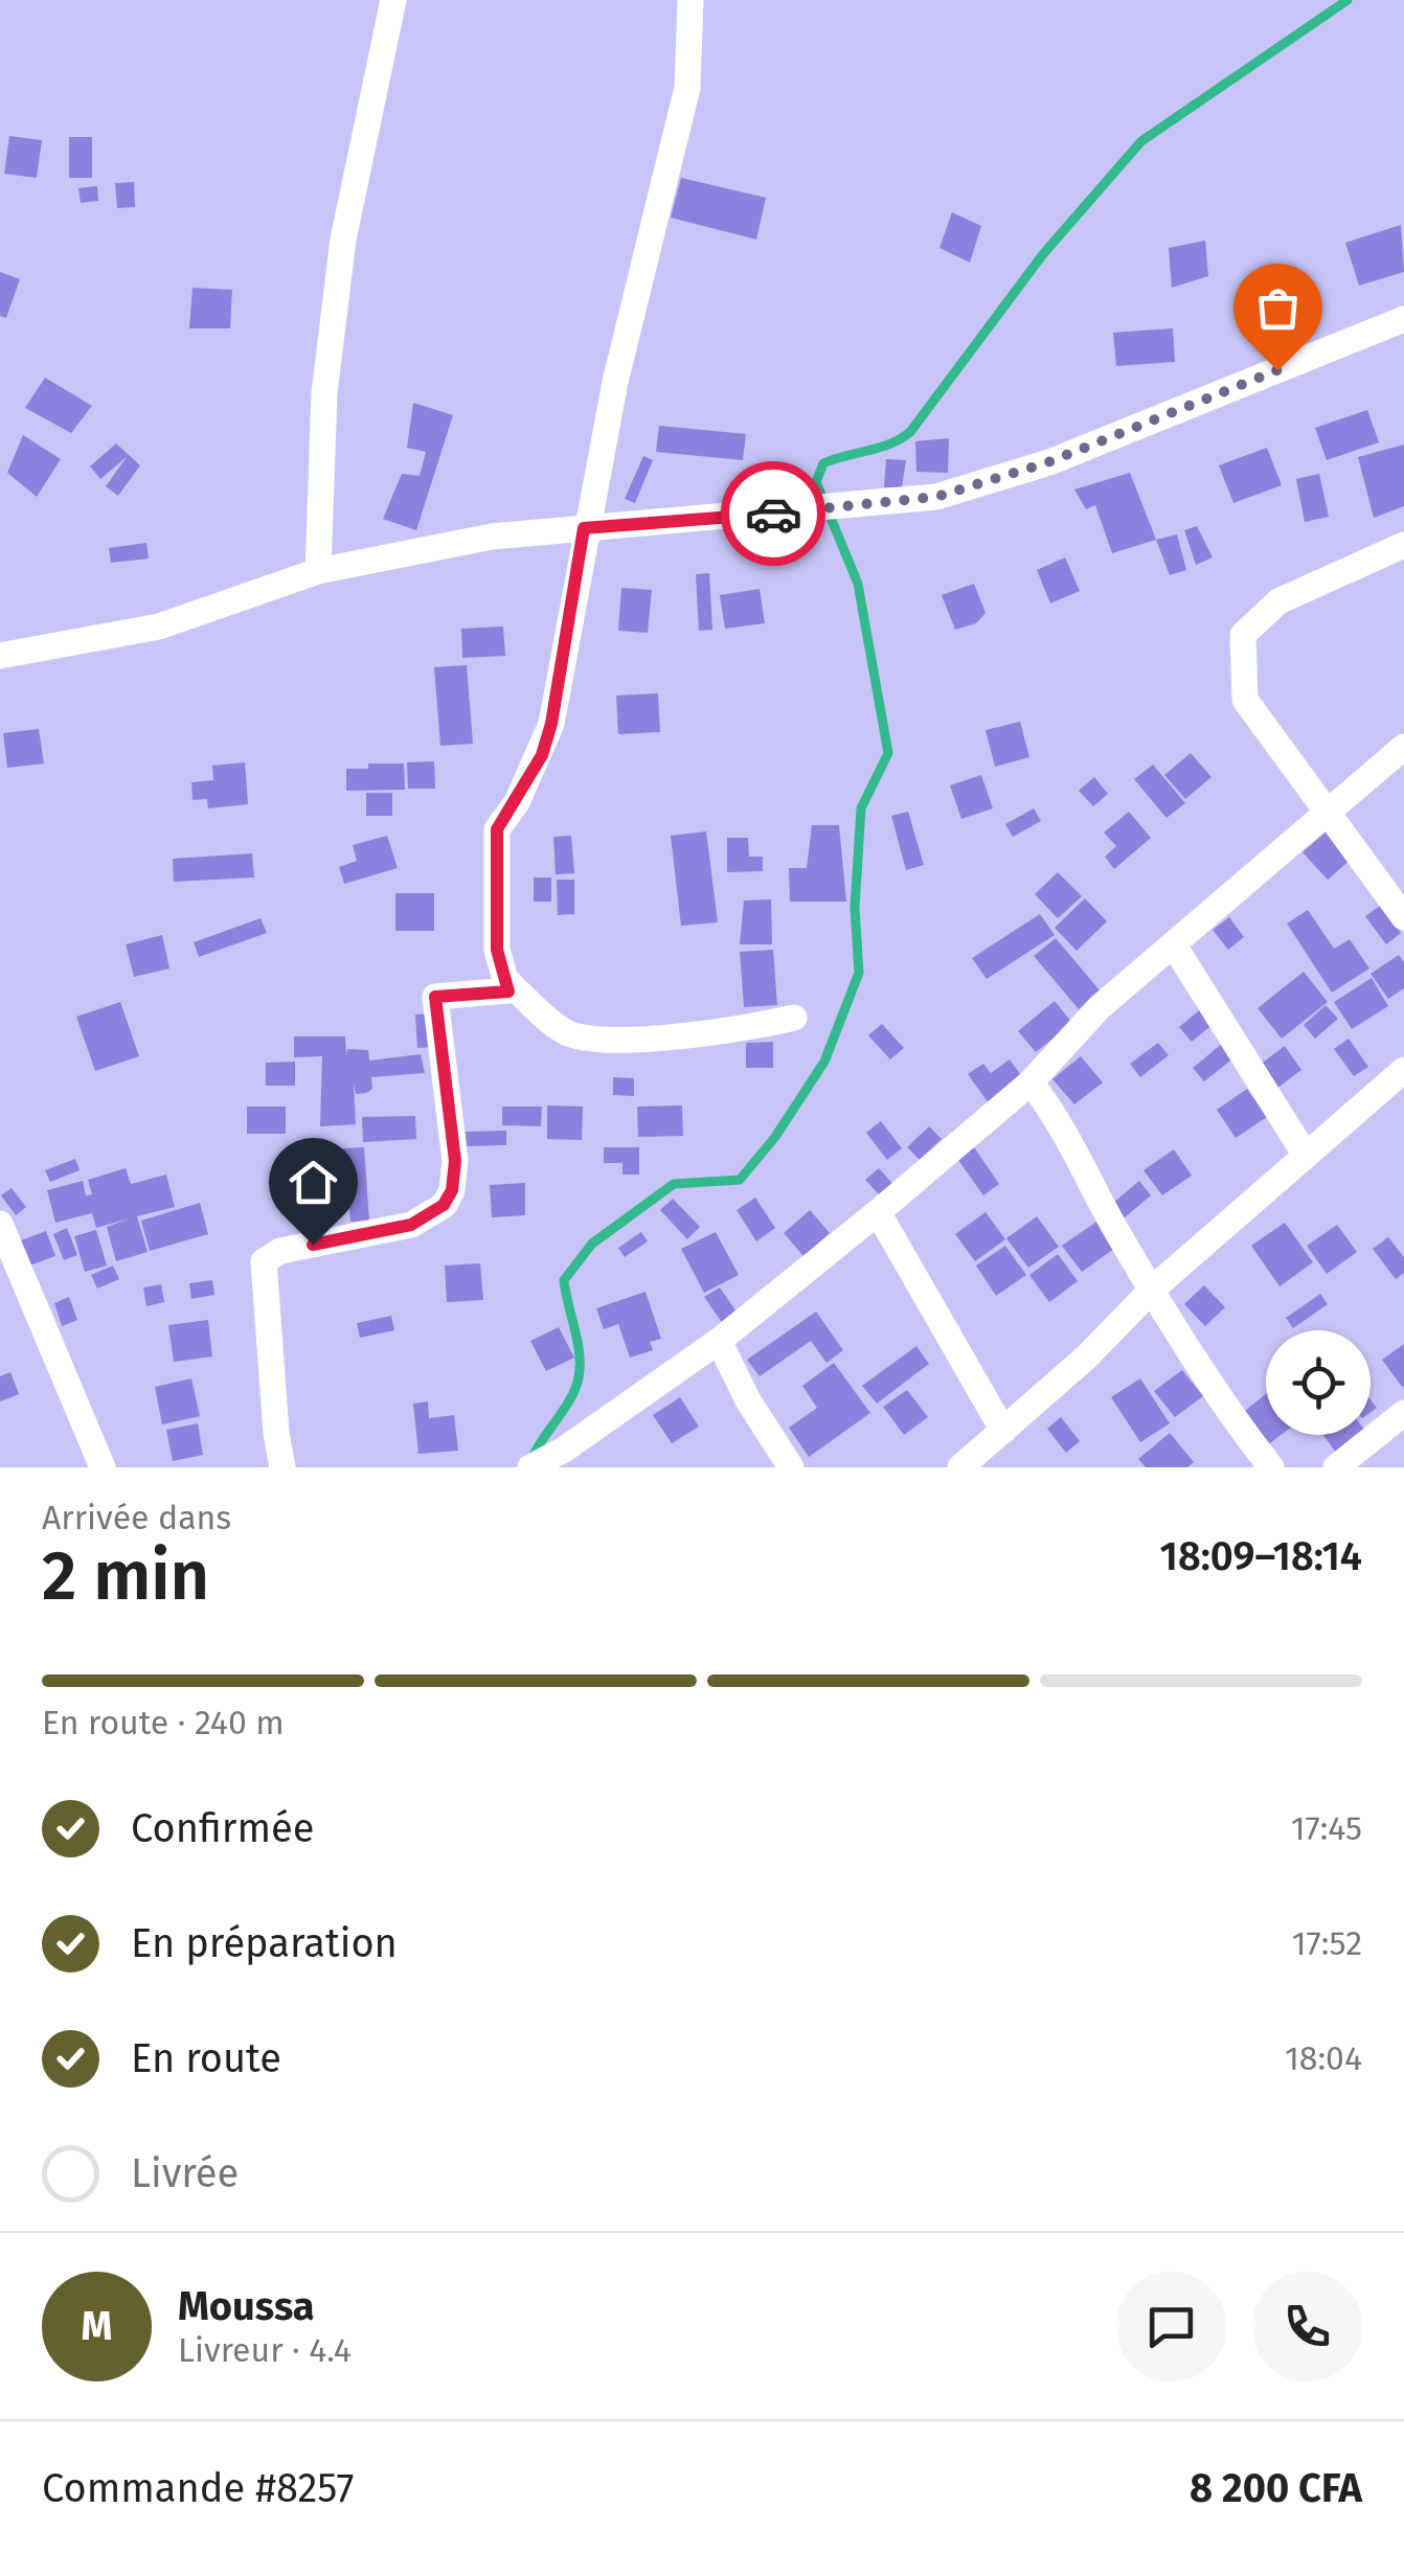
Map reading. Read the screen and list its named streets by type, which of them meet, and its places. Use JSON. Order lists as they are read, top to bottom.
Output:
{
  "page": {
    "heading": ["2 min", "Arrivée dans", "18:09–18:14"],
    "panel": [
      "Moussa",
      "Livreur · 4.4",
      "Commande #8257",
      "8 200 CFA"
    ],
    "bar": "En route · 240 m",
    "list": [
      ["Confirmée", "17:45"],
      ["En préparation", "17:52"],
      ["En route", "18:04"],
      "Livrée"
    ],
    "round": "M"
  }
}
